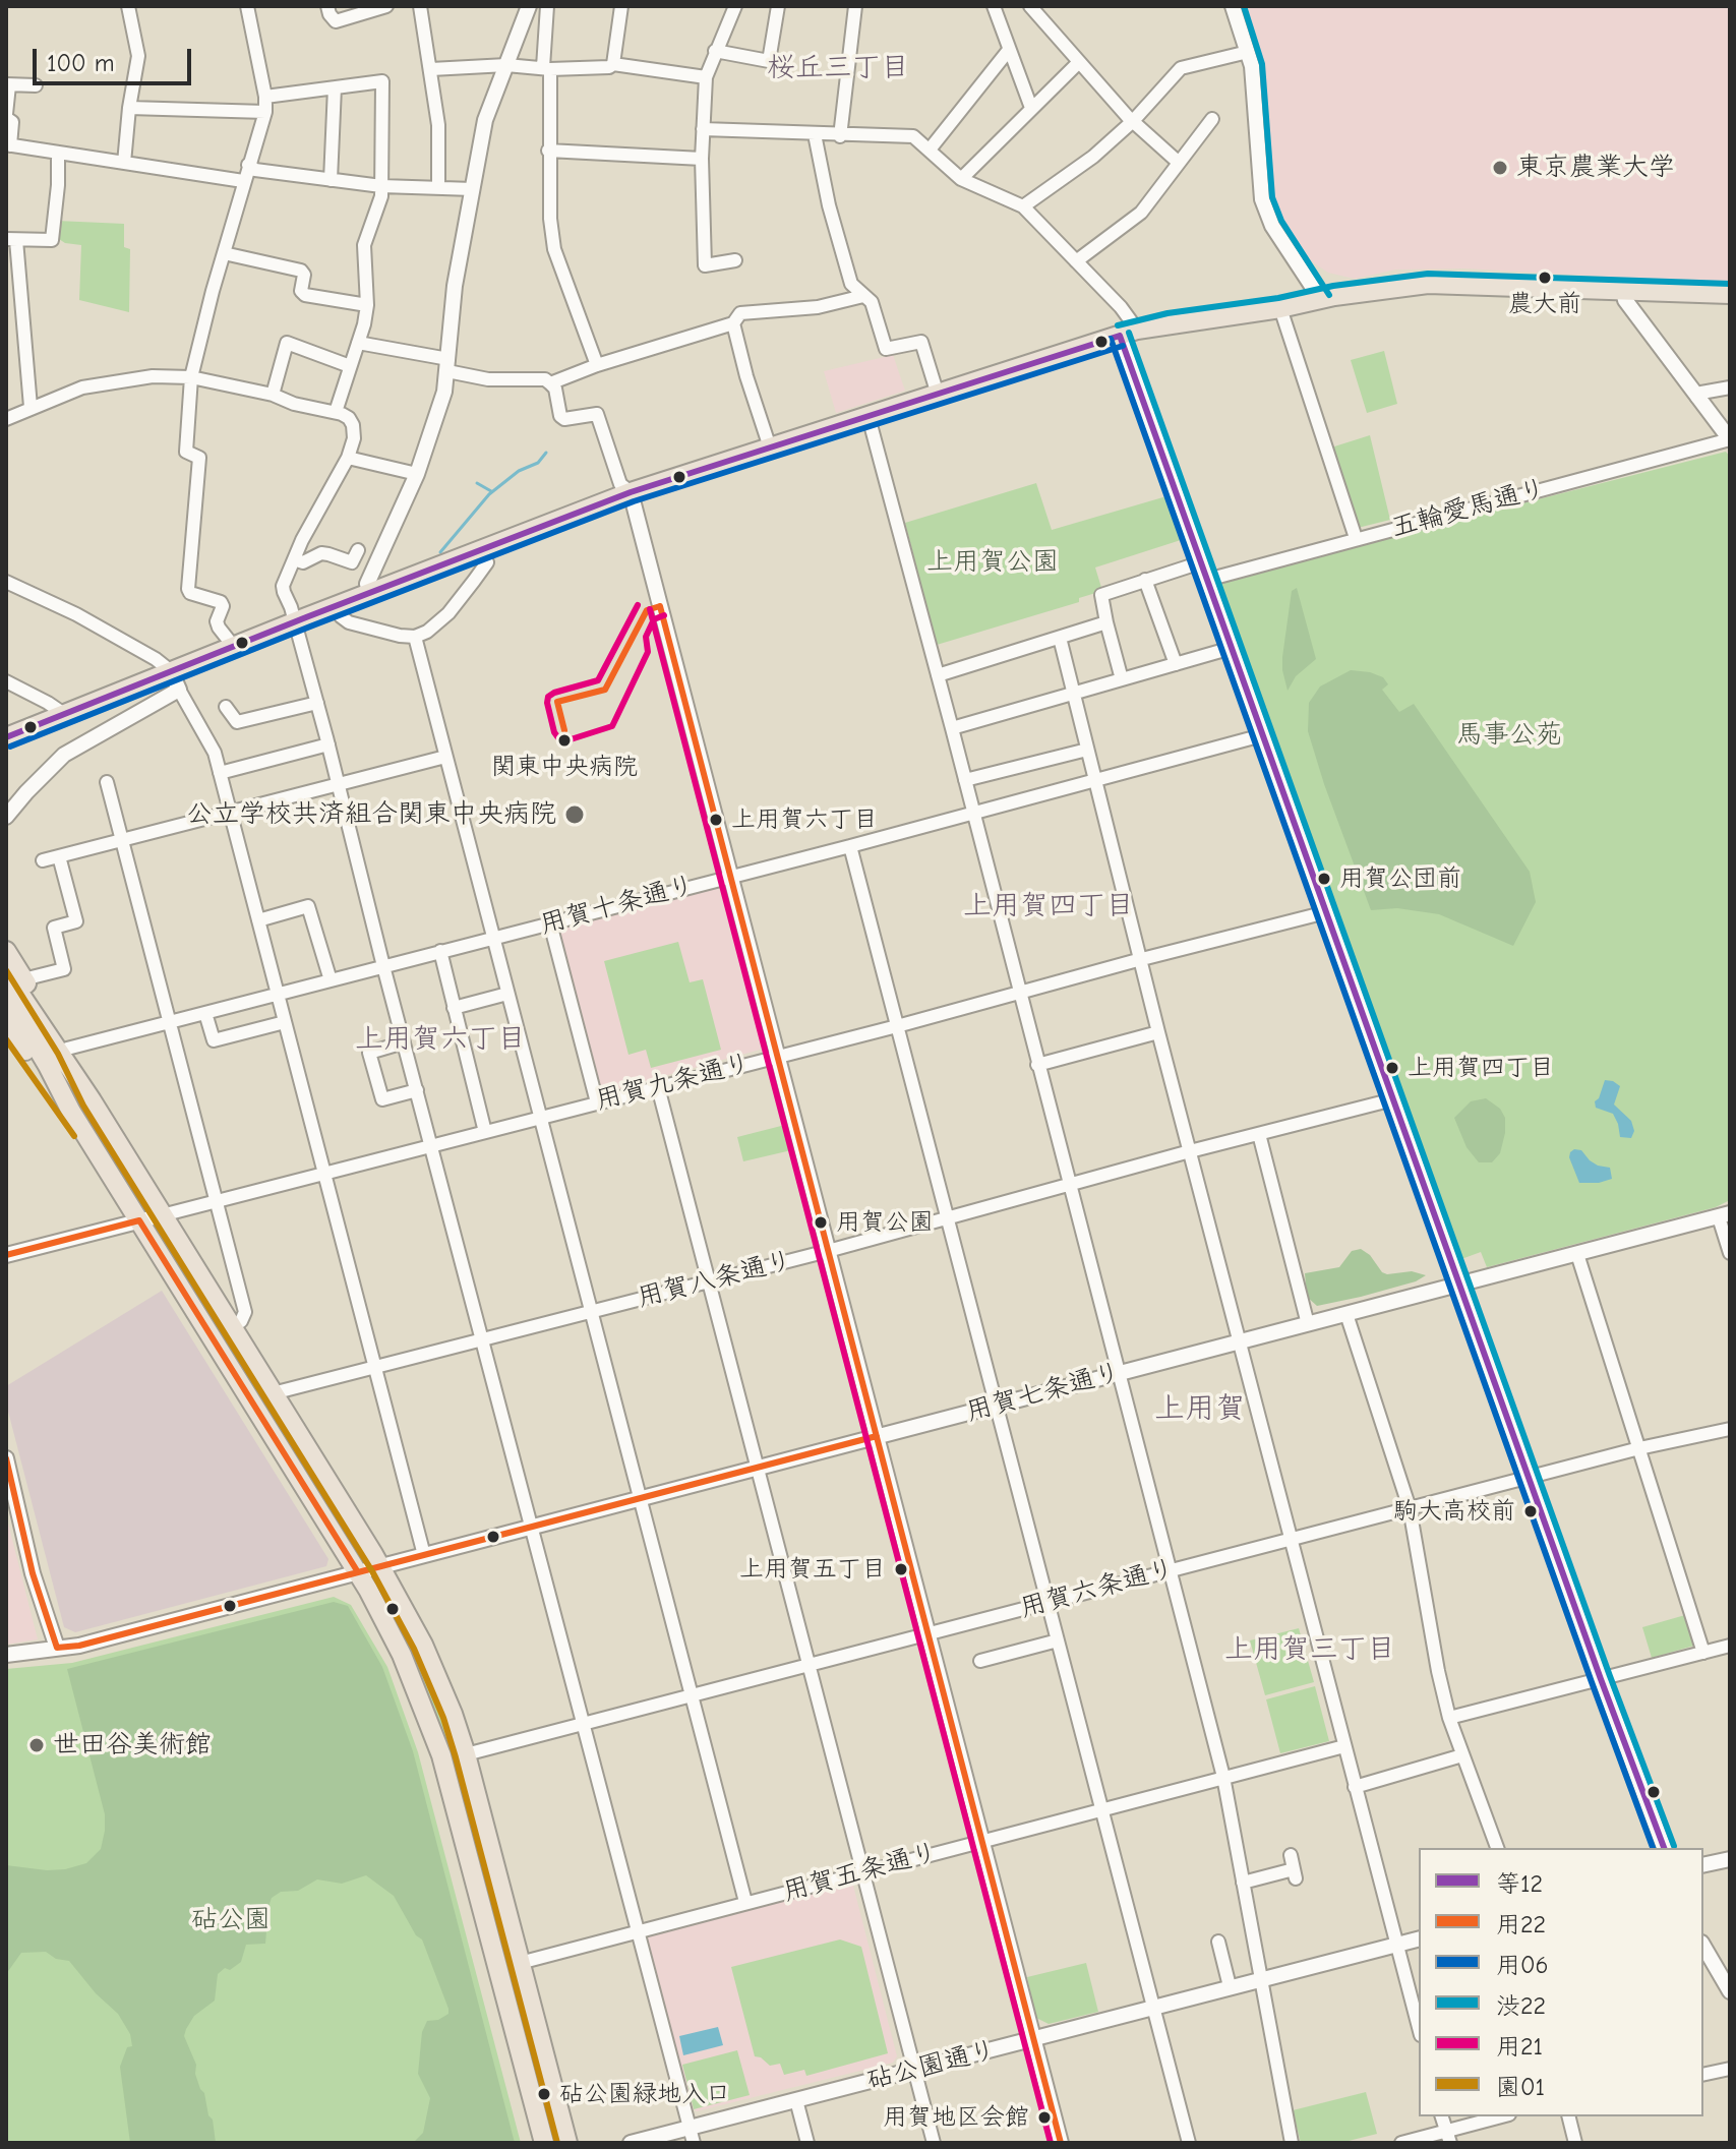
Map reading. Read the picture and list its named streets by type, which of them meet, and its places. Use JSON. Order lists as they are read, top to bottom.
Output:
{
  "streets": {
    "street": [
      "五輪愛馬通り",
      "用賀十条通り",
      "用賀九条通り",
      "用賀八条通り",
      "用賀七条通り",
      "用賀六条通り",
      "用賀五条通り",
      "砧公園通り"
    ]
  },
  "districts": [
    "桜丘三丁目",
    "上用賀四丁目",
    "上用賀六丁目",
    "上用賀",
    "上用賀三丁目"
  ],
  "parks": ["上用賀公園", "馬事公苑", "砧公園"],
  "places": [
    "東京農業大学",
    "農大前",
    "関東中央病院",
    "公立学校共済組合関東中央病院",
    "上用賀六丁目",
    "用賀公団前",
    "上用賀四丁目",
    "用賀公園",
    "駒大高校前",
    "上用賀五丁目",
    "世田谷美術館",
    "砧公園緑地入口",
    "用賀地区会館"
  ],
  "lines": [
    "transit line 渋22",
    "transit line 等12",
    "transit line 用06",
    "transit line 用21",
    "transit line 用22",
    "transit line 園01"
  ],
  "legend": [
    "等12",
    "用22",
    "用06",
    "渋22",
    "用21",
    "園01"
  ],
  "scale_bar": "100 m"
}
